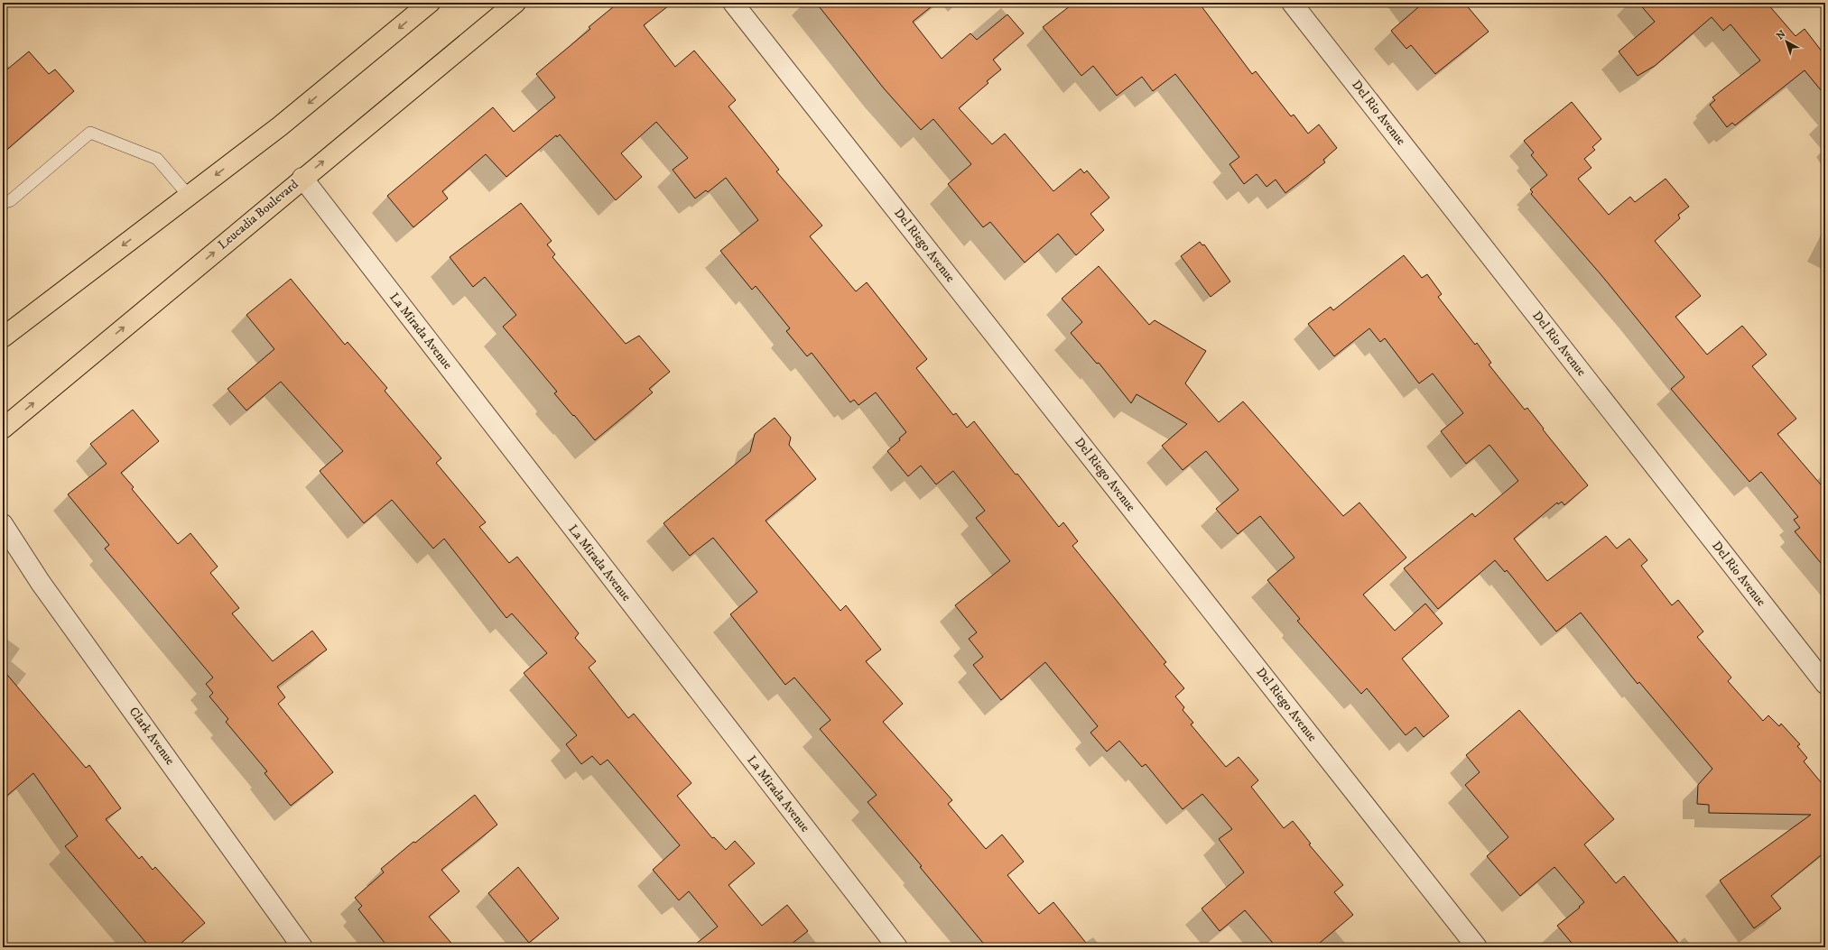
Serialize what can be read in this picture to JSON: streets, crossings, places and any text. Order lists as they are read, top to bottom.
{
  "streets": {
    "main road": ["Leucadia Boulevard"],
    "street": [
      "Del Rio Avenue",
      "Del Riego Avenue",
      "La Mirada Avenue",
      "Clark Avenue"
    ]
  },
  "crossings": [
    ["Leucadia Boulevard", "La Mirada Avenue"]
  ],
  "north": "top left"
}
